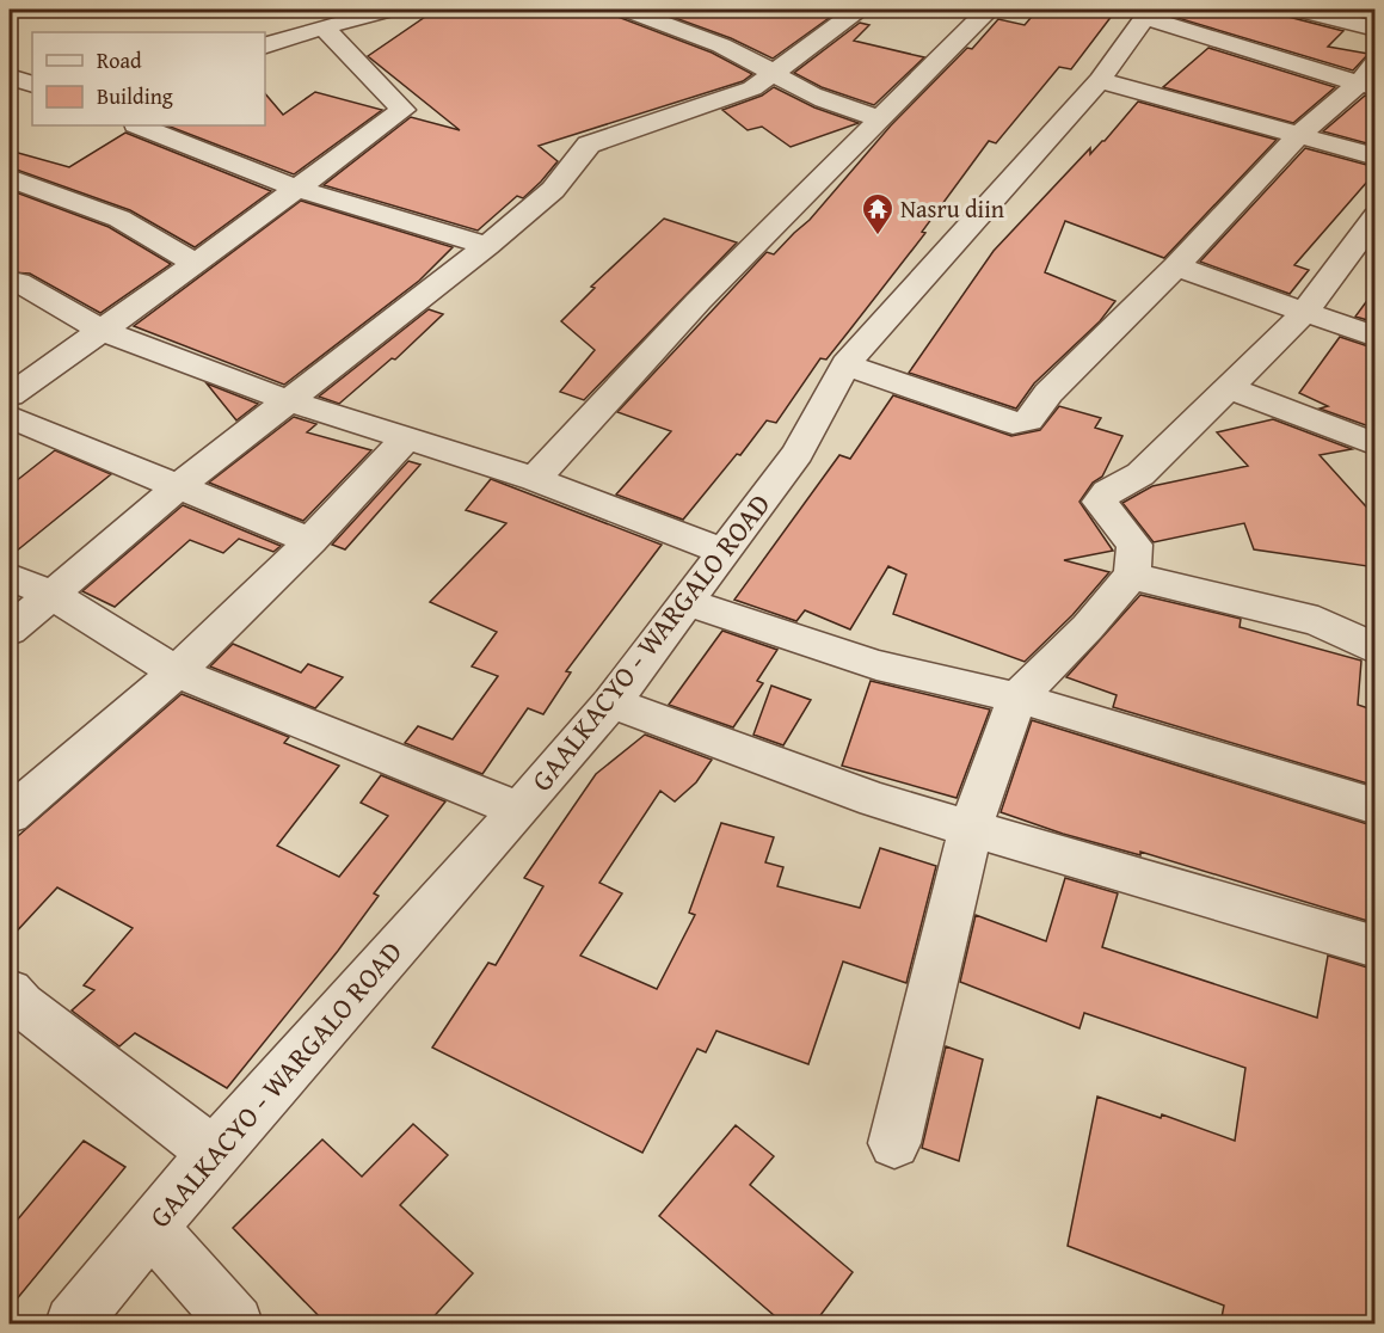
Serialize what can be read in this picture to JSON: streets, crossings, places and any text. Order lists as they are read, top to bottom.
{
  "streets": {
    "street": ["GAALKACYO - WARGALO ROAD"]
  },
  "places": {
    "temple": ["Nasru diin"]
  },
  "legend": ["Road", "Building"]
}
